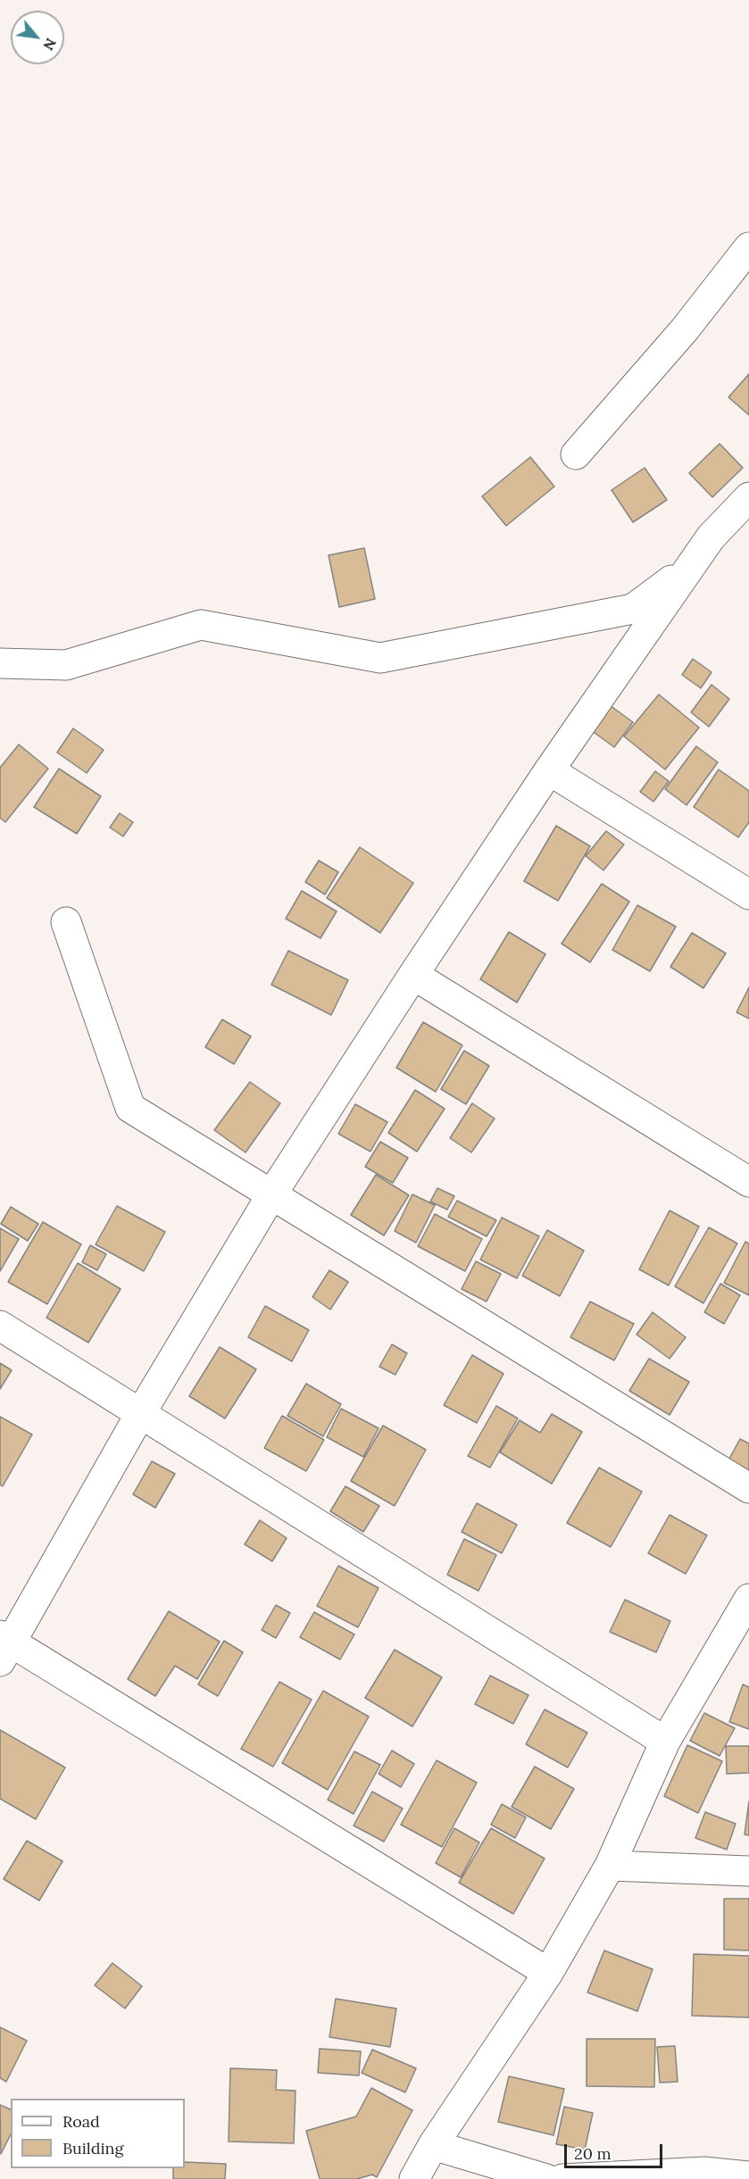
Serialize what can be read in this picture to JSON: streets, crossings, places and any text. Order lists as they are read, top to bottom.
{
  "legend": ["Road", "Building"],
  "scale_bar": "20 m",
  "north": "bottom right"
}
